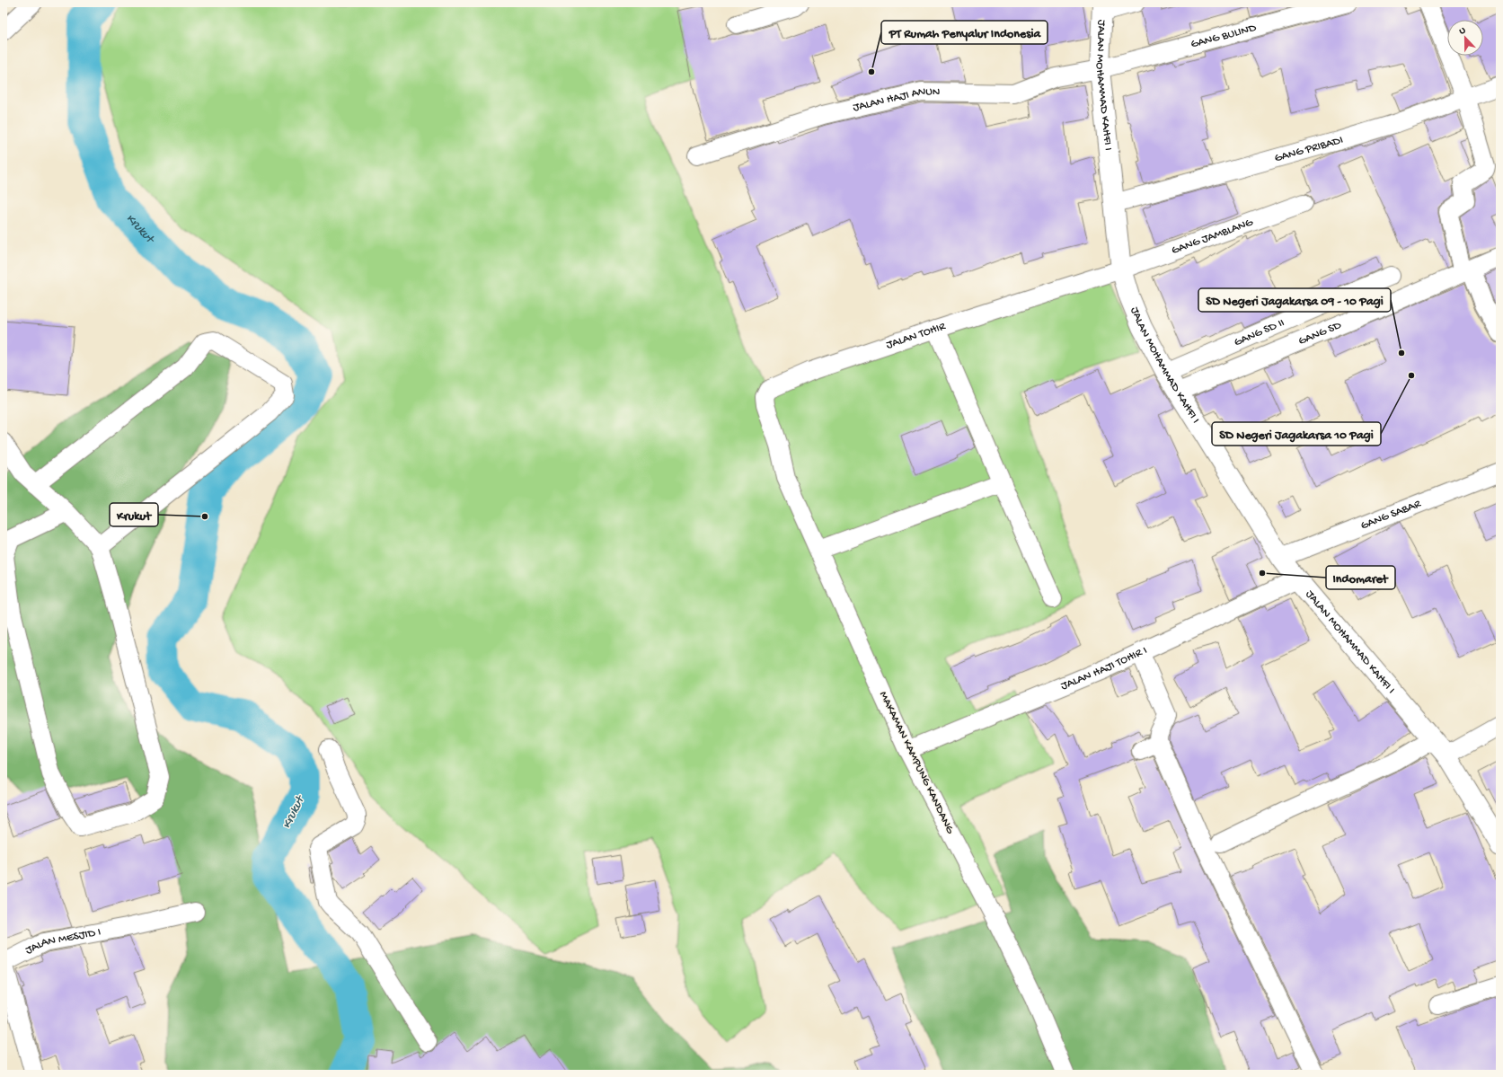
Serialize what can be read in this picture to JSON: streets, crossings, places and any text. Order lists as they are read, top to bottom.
{
  "streets": {
    "main road": ["JALAN MOHAMMAD KAHFI I"],
    "street": [
      "GANG BULIND",
      "JALAN HAJI ANUN",
      "GANG PRIBADI",
      "GANG JAMBLANG",
      "GANG SD II",
      "GANG SD",
      "JALAN TOHIR",
      "GANG SABAR",
      "JALAN HAJI TOHIR I",
      "MAKAMAN KAMPUNG KANDANG",
      "JALAN MESJID I"
    ]
  },
  "crossings": [
    ["GANG BULIND", "JALAN MOHAMMAD KAHFI I"],
    ["GANG BULIND", "JALAN HAJI ANUN"],
    ["JALAN MOHAMMAD KAHFI I", "JALAN HAJI ANUN"],
    ["JALAN MOHAMMAD KAHFI I", "GANG PRIBADI"],
    ["JALAN MOHAMMAD KAHFI I", "GANG JAMBLANG"],
    ["JALAN MOHAMMAD KAHFI I", "GANG SD II"],
    ["JALAN MOHAMMAD KAHFI I", "GANG SD"],
    ["JALAN MOHAMMAD KAHFI I", "JALAN TOHIR"],
    ["JALAN MOHAMMAD KAHFI I", "GANG SABAR"],
    ["JALAN MOHAMMAD KAHFI I", "JALAN HAJI TOHIR I"],
    ["GANG JAMBLANG", "JALAN TOHIR"],
    ["JALAN TOHIR", "MAKAMAN KAMPUNG KANDANG"],
    ["JALAN HAJI TOHIR I", "MAKAMAN KAMPUNG KANDANG"]
  ],
  "water": ["Krukut"],
  "places": [
    "PT Rumah Penyalur Indonesia",
    "SD Negeri Jagakarsa 09 - 10 Pagi",
    "SD Negeri Jagakarsa 10 Pagi",
    "Krukut",
    "Indomaret"
  ],
  "north": "top"
}
